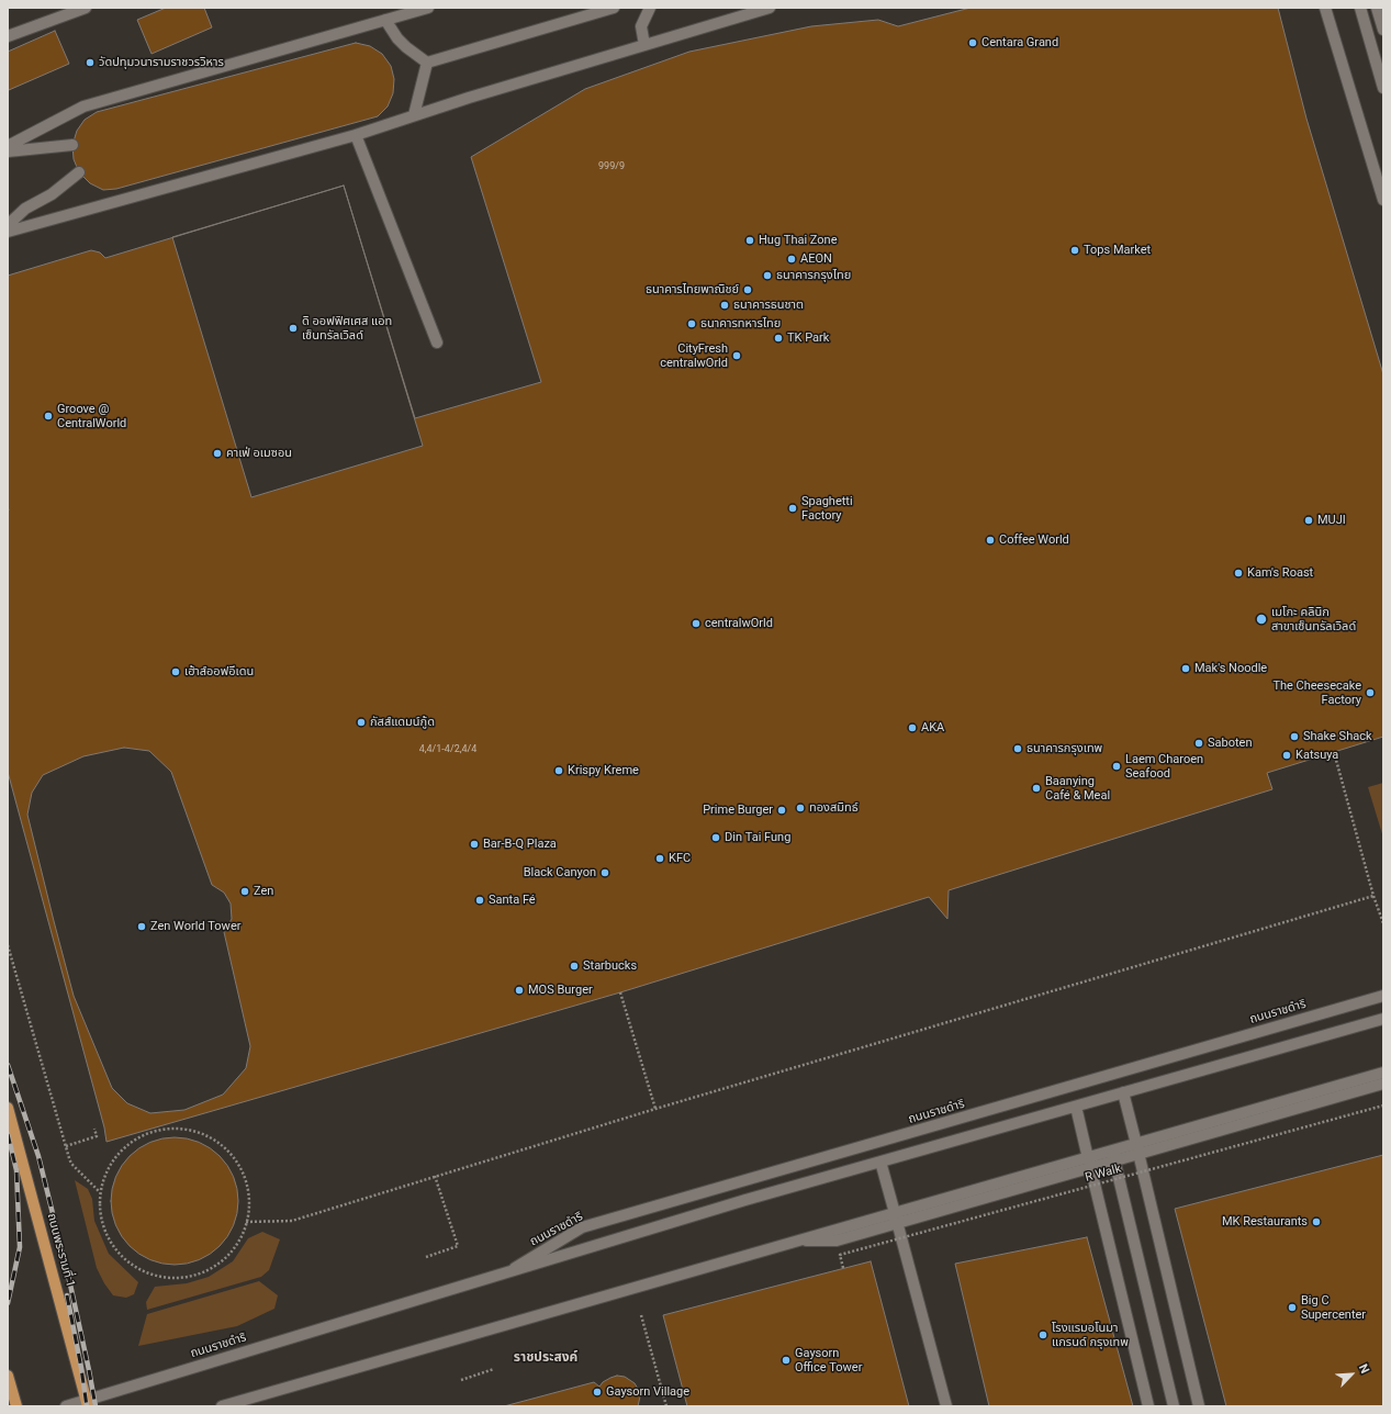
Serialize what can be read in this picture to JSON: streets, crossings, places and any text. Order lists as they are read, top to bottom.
{
  "streets": {
    "main road": ["ถนนราชดำริ", "ถนนพระรามที่ 1"],
    "path": ["R Walk"]
  },
  "crossings": [
    ["ถนนราชดำริ", "ถนนพระรามที่ 1"]
  ],
  "districts": ["ราชประสงค์"],
  "places": [
    "Centara Grand",
    "วัดปทุมวนารามราชวรวิหาร",
    "Hug Thai Zone",
    "Tops Market",
    "AEON",
    "ธนาคารกรุงไทย",
    "ธนาคารไทยพาณิชย์",
    "ธนาคารธนชาต",
    "ธนาคารทหารไทย",
    "ดิ ออฟฟิศเศส แอท เซ็นทรัลเวิลด์",
    "TK Park",
    "CityFresh centralwOrld",
    "Groove @ CentralWorld",
    "คาเฟ่ อเมซอน",
    "Spaghetti Factory",
    "MUJI",
    "Coffee World",
    "Kam's Roast",
    "เมโกะ คลินิก สาขาเซ็นทรัลเวิลด์",
    "centralwOrld",
    "Mak's Noodle",
    "เฮ้าส์ออฟอีเดน",
    "The Cheesecake Factory",
    "กัสส์แดมน์กู้ด",
    "AKA",
    "Shake Shack",
    "Saboten",
    "ธนาคารกรุงเทพ",
    "Katsuya",
    "Laem Charoen Seafood",
    "Krispy Kreme",
    "Baanying Café & Meal",
    "ทองสมิทธ์",
    "Prime Burger",
    "Din Tai Fung",
    "Bar-B-Q Plaza",
    "KFC",
    "Black Canyon",
    "Zen",
    "Santa Fé",
    "Zen World Tower",
    "Starbucks",
    "MOS Burger",
    "MK Restaurants",
    "Big C Supercenter",
    "โรงแรมอโนมา แกรนด์ กรุงเทพ",
    "Gaysorn Office Tower",
    "Gaysorn Village"
  ],
  "house_numbers": ["999/9", "4,4/1-4/2,4/4"],
  "north": "top right"
}
